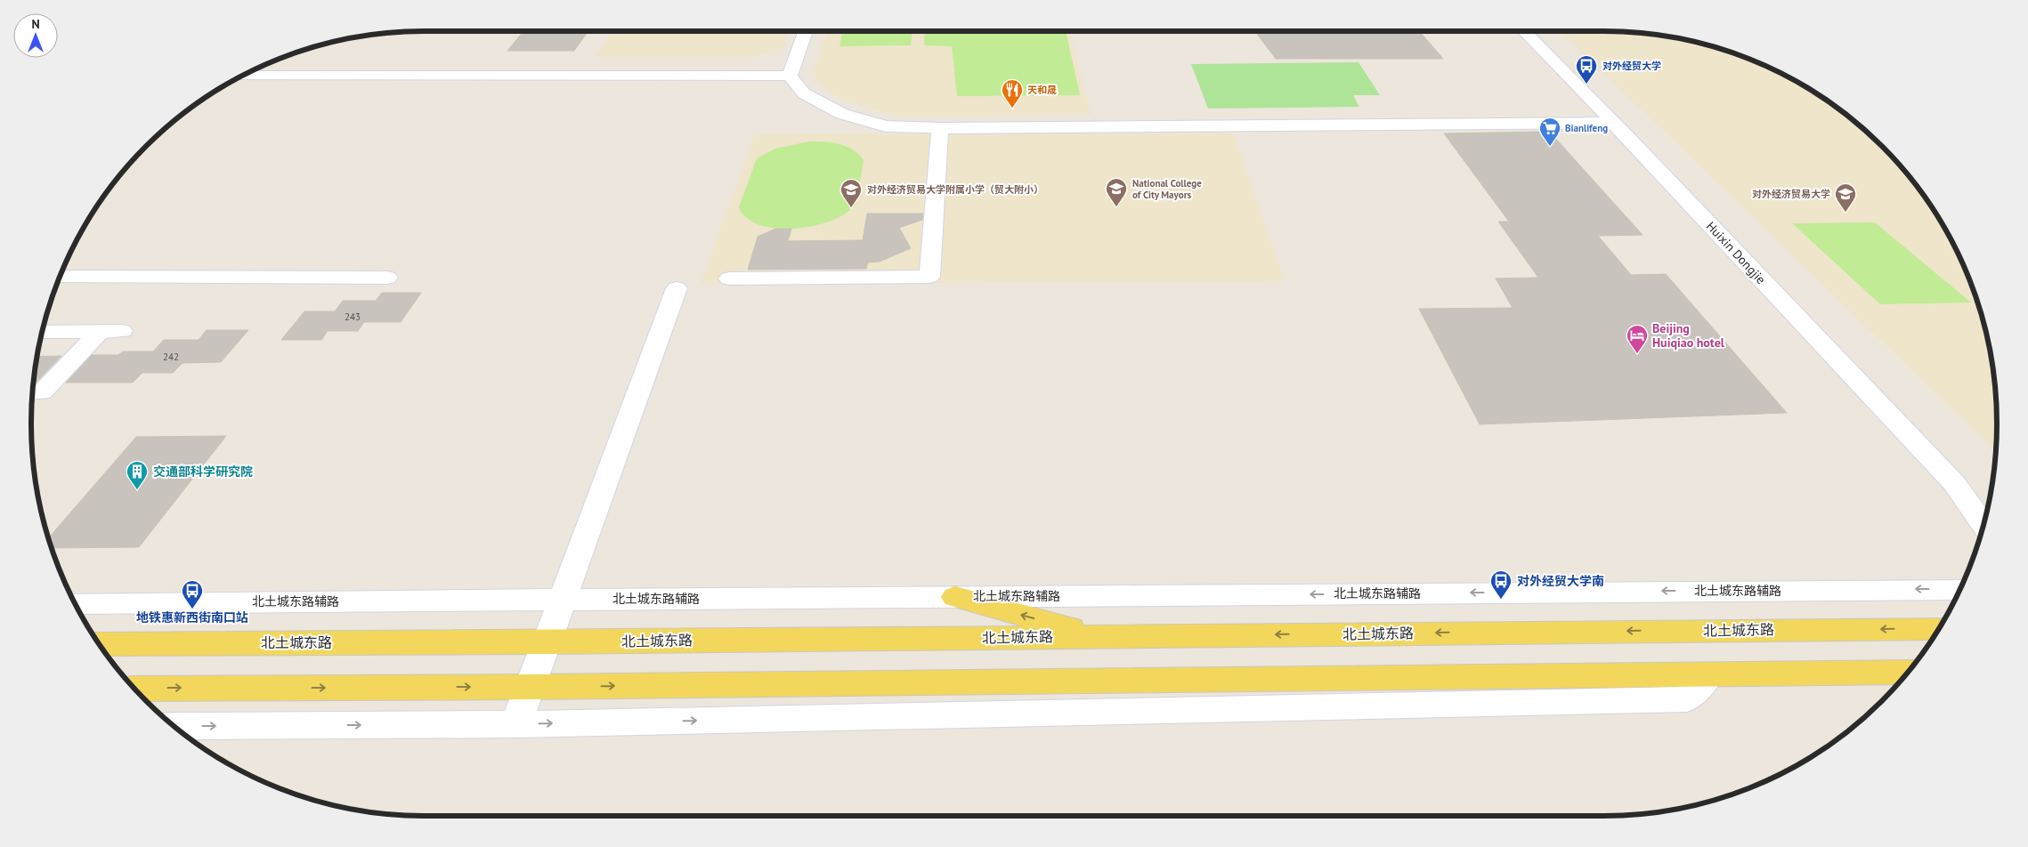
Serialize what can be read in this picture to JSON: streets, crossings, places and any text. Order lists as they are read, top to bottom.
{
  "streets": {
    "main road": ["北土城东路"],
    "street": ["Huixin Dongjie", "北土城东路辅路"]
  },
  "places": {
    "bus stop": ["对外经贸大学", "对外经贸大学南", "地铁惠新西街南口站"],
    "restaurant": ["天和晟"],
    "supermarket": ["Bianlifeng"],
    "school or university": ["National College of City Mayors", "对外经济贸易大学附属小学（贸大附小）", "对外经济贸易大学"],
    "hotel": ["Beijing Huiqiao hotel"],
    "building": ["交通部科学研究院"]
  },
  "house_numbers": ["243", "242"],
  "north": "top"
}
